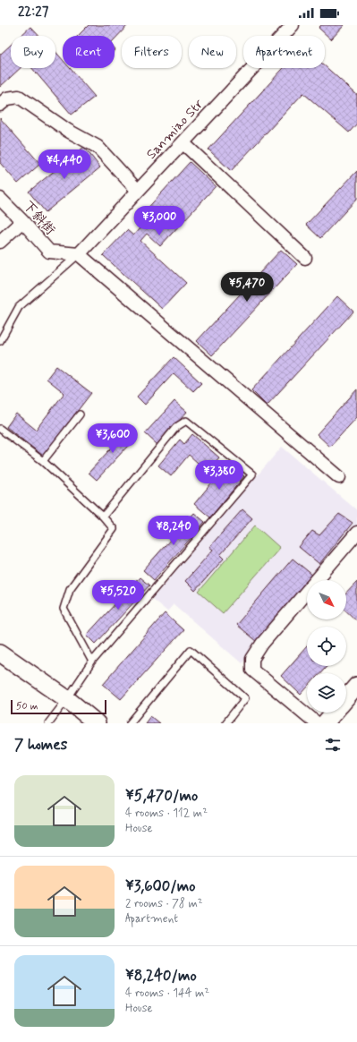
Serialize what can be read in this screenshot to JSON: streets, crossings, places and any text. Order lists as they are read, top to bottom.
{
  "streets": {
    "street": ["Sanmiao Str", "下斜街"]
  },
  "crossings": [
    ["Sanmiao Str", "下斜街"]
  ],
  "scale_bar": "50 m",
  "north": "bottom right",
  "page": {
    "status": "22:27",
    "chip": [
      "Buy",
      "Rent",
      "Filters",
      "New",
      "Apartment"
    ],
    "price": [
      "¥4,440",
      "¥3,000",
      "¥5,470",
      "¥3,600",
      "¥3,380",
      "¥8,240",
      "¥5,520"
    ],
    "scale": "50 m",
    "heading": "7 homes",
    "list": [
      {
        "name": "¥5,470/mo",
        "note": "4 rooms · 112 m² · House"
      },
      {
        "name": "¥3,600/mo",
        "note": "2 rooms · 78 m² · Apartment"
      },
      {
        "name": "¥8,240/mo",
        "note": "4 rooms · 144 m² · House"
      }
    ]
  }
}
